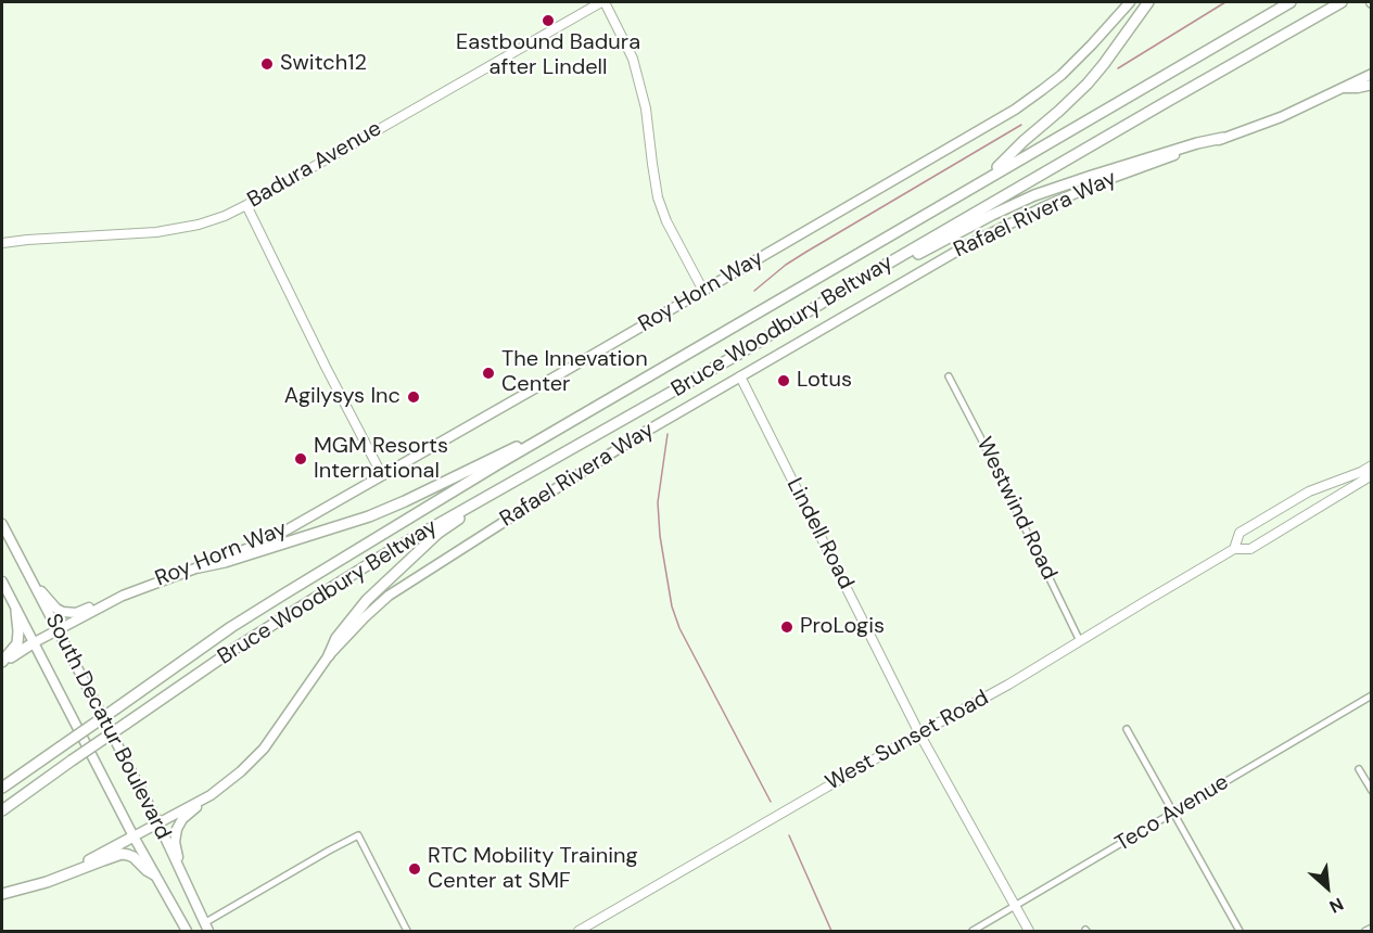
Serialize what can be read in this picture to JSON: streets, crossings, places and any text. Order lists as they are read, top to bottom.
{
  "streets": {
    "highway": ["Bruce Woodbury Beltway"],
    "main road": [
      "Badura Avenue",
      "Rafael Rivera Way",
      "Roy Horn Way",
      "Lindell Road",
      "South Decatur Boulevard",
      "West Sunset Road"
    ],
    "street": ["Westwind Road", "Teco Avenue"]
  },
  "crossings": [
    ["Rafael Rivera Way", "Lindell Road"],
    ["Rafael Rivera Way", "South Decatur Boulevard"],
    ["Roy Horn Way", "South Decatur Boulevard"],
    ["Westwind Road", "West Sunset Road"],
    ["Lindell Road", "West Sunset Road"],
    ["Lindell Road", "Teco Avenue"]
  ],
  "places": [
    "Eastbound Badura after Lindell",
    "Switch12",
    "The Innevation Center",
    "Lotus",
    "Agilysys Inc",
    "MGM Resorts International",
    "ProLogis",
    "RTC Mobility Training Center at SMF"
  ],
  "north": "bottom right"
}
